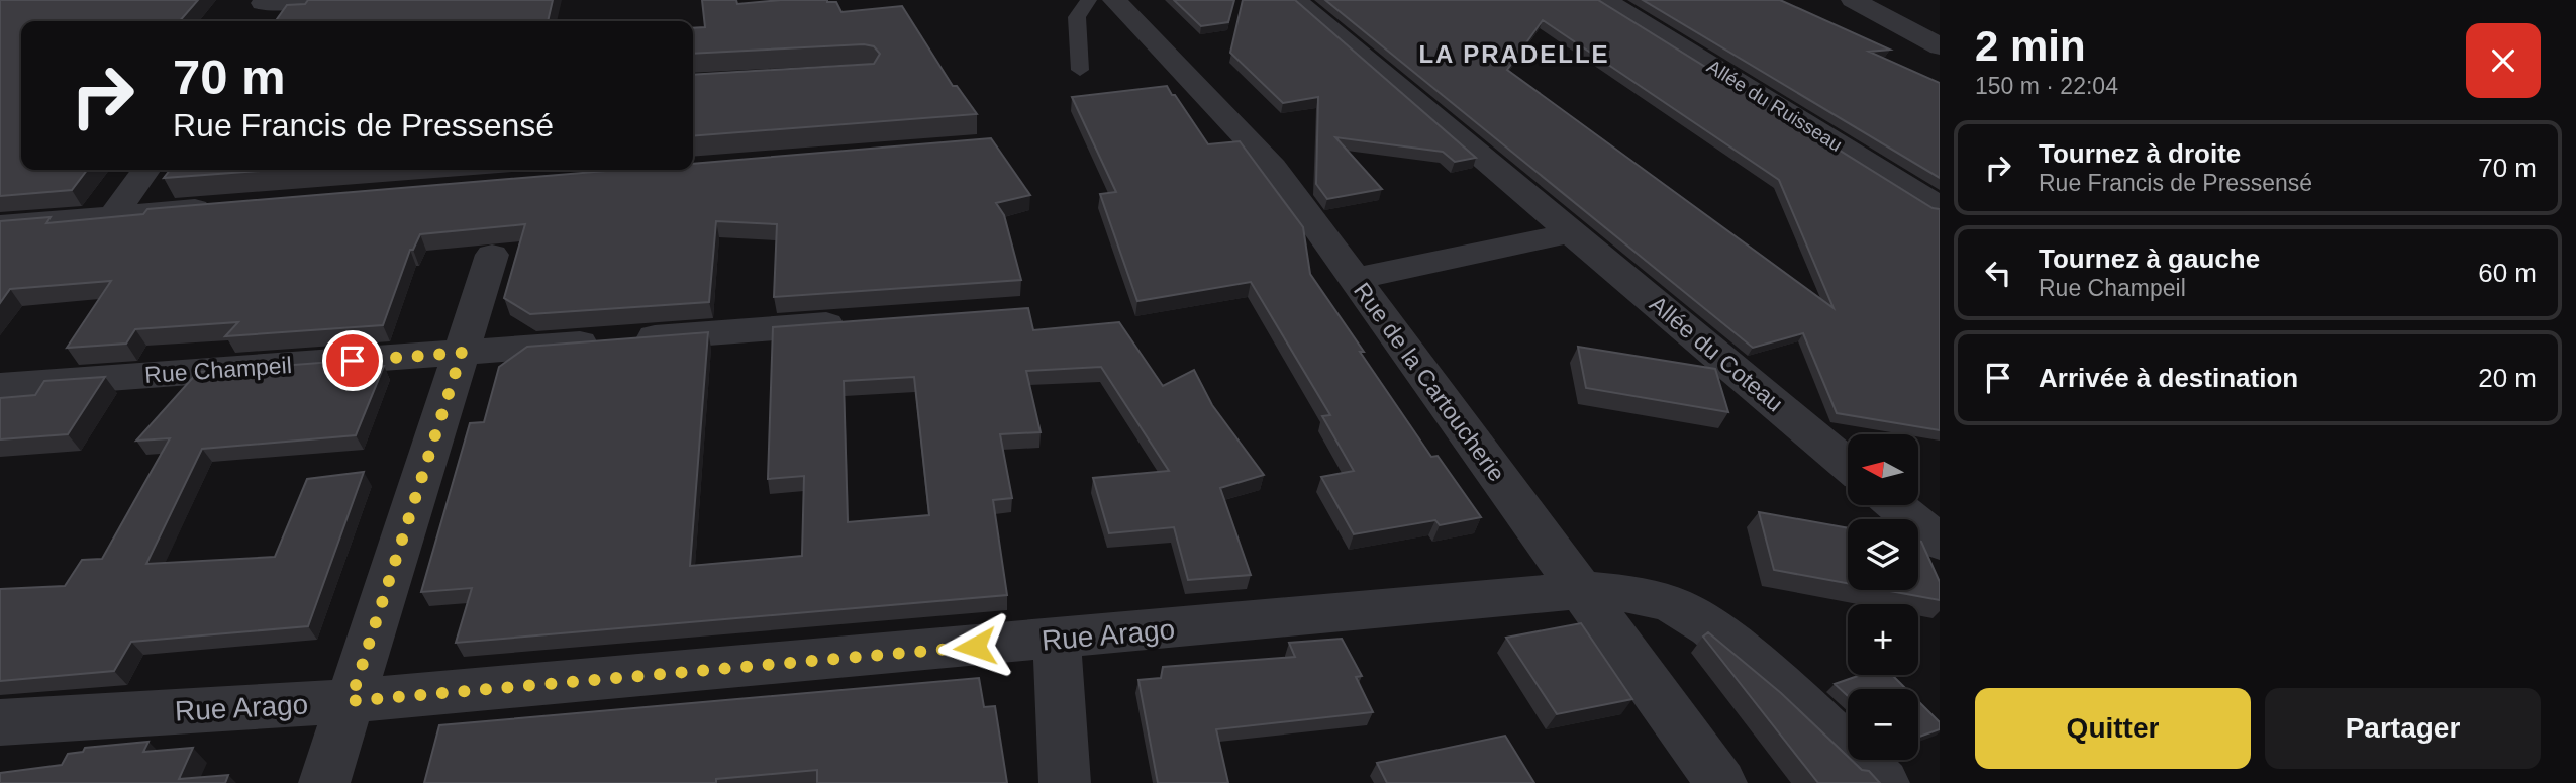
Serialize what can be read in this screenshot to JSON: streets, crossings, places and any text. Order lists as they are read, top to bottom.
{
  "streets": {
    "street": [
      "Allée du Ruisseau",
      "Allée du Coteau",
      "Rue Champeil",
      "Rue de la Cartoucherie",
      "Rue Arago"
    ]
  },
  "crossings": [
    ["Rue de la Cartoucherie", "Rue Arago"]
  ],
  "districts": ["LA PRADELLE"],
  "north": "left",
  "page": {
    "heading": ["2 min", "150 m · 22:04"],
    "turn": ["70 m", "Rue Francis de Pressensé"],
    "list": [
      {
        "name": "Tournez à droite",
        "note": "Rue Francis de Pressensé",
        "value": "70 m"
      },
      {
        "name": "Tournez à gauche",
        "note": "Rue Champeil",
        "value": "60 m"
      },
      {
        "name": "Arrivée à destination",
        "value": "20 m"
      }
    ],
    "map_buttons": ["+", "−"],
    "buttons": ["Quitter", "Partager"]
  }
}
